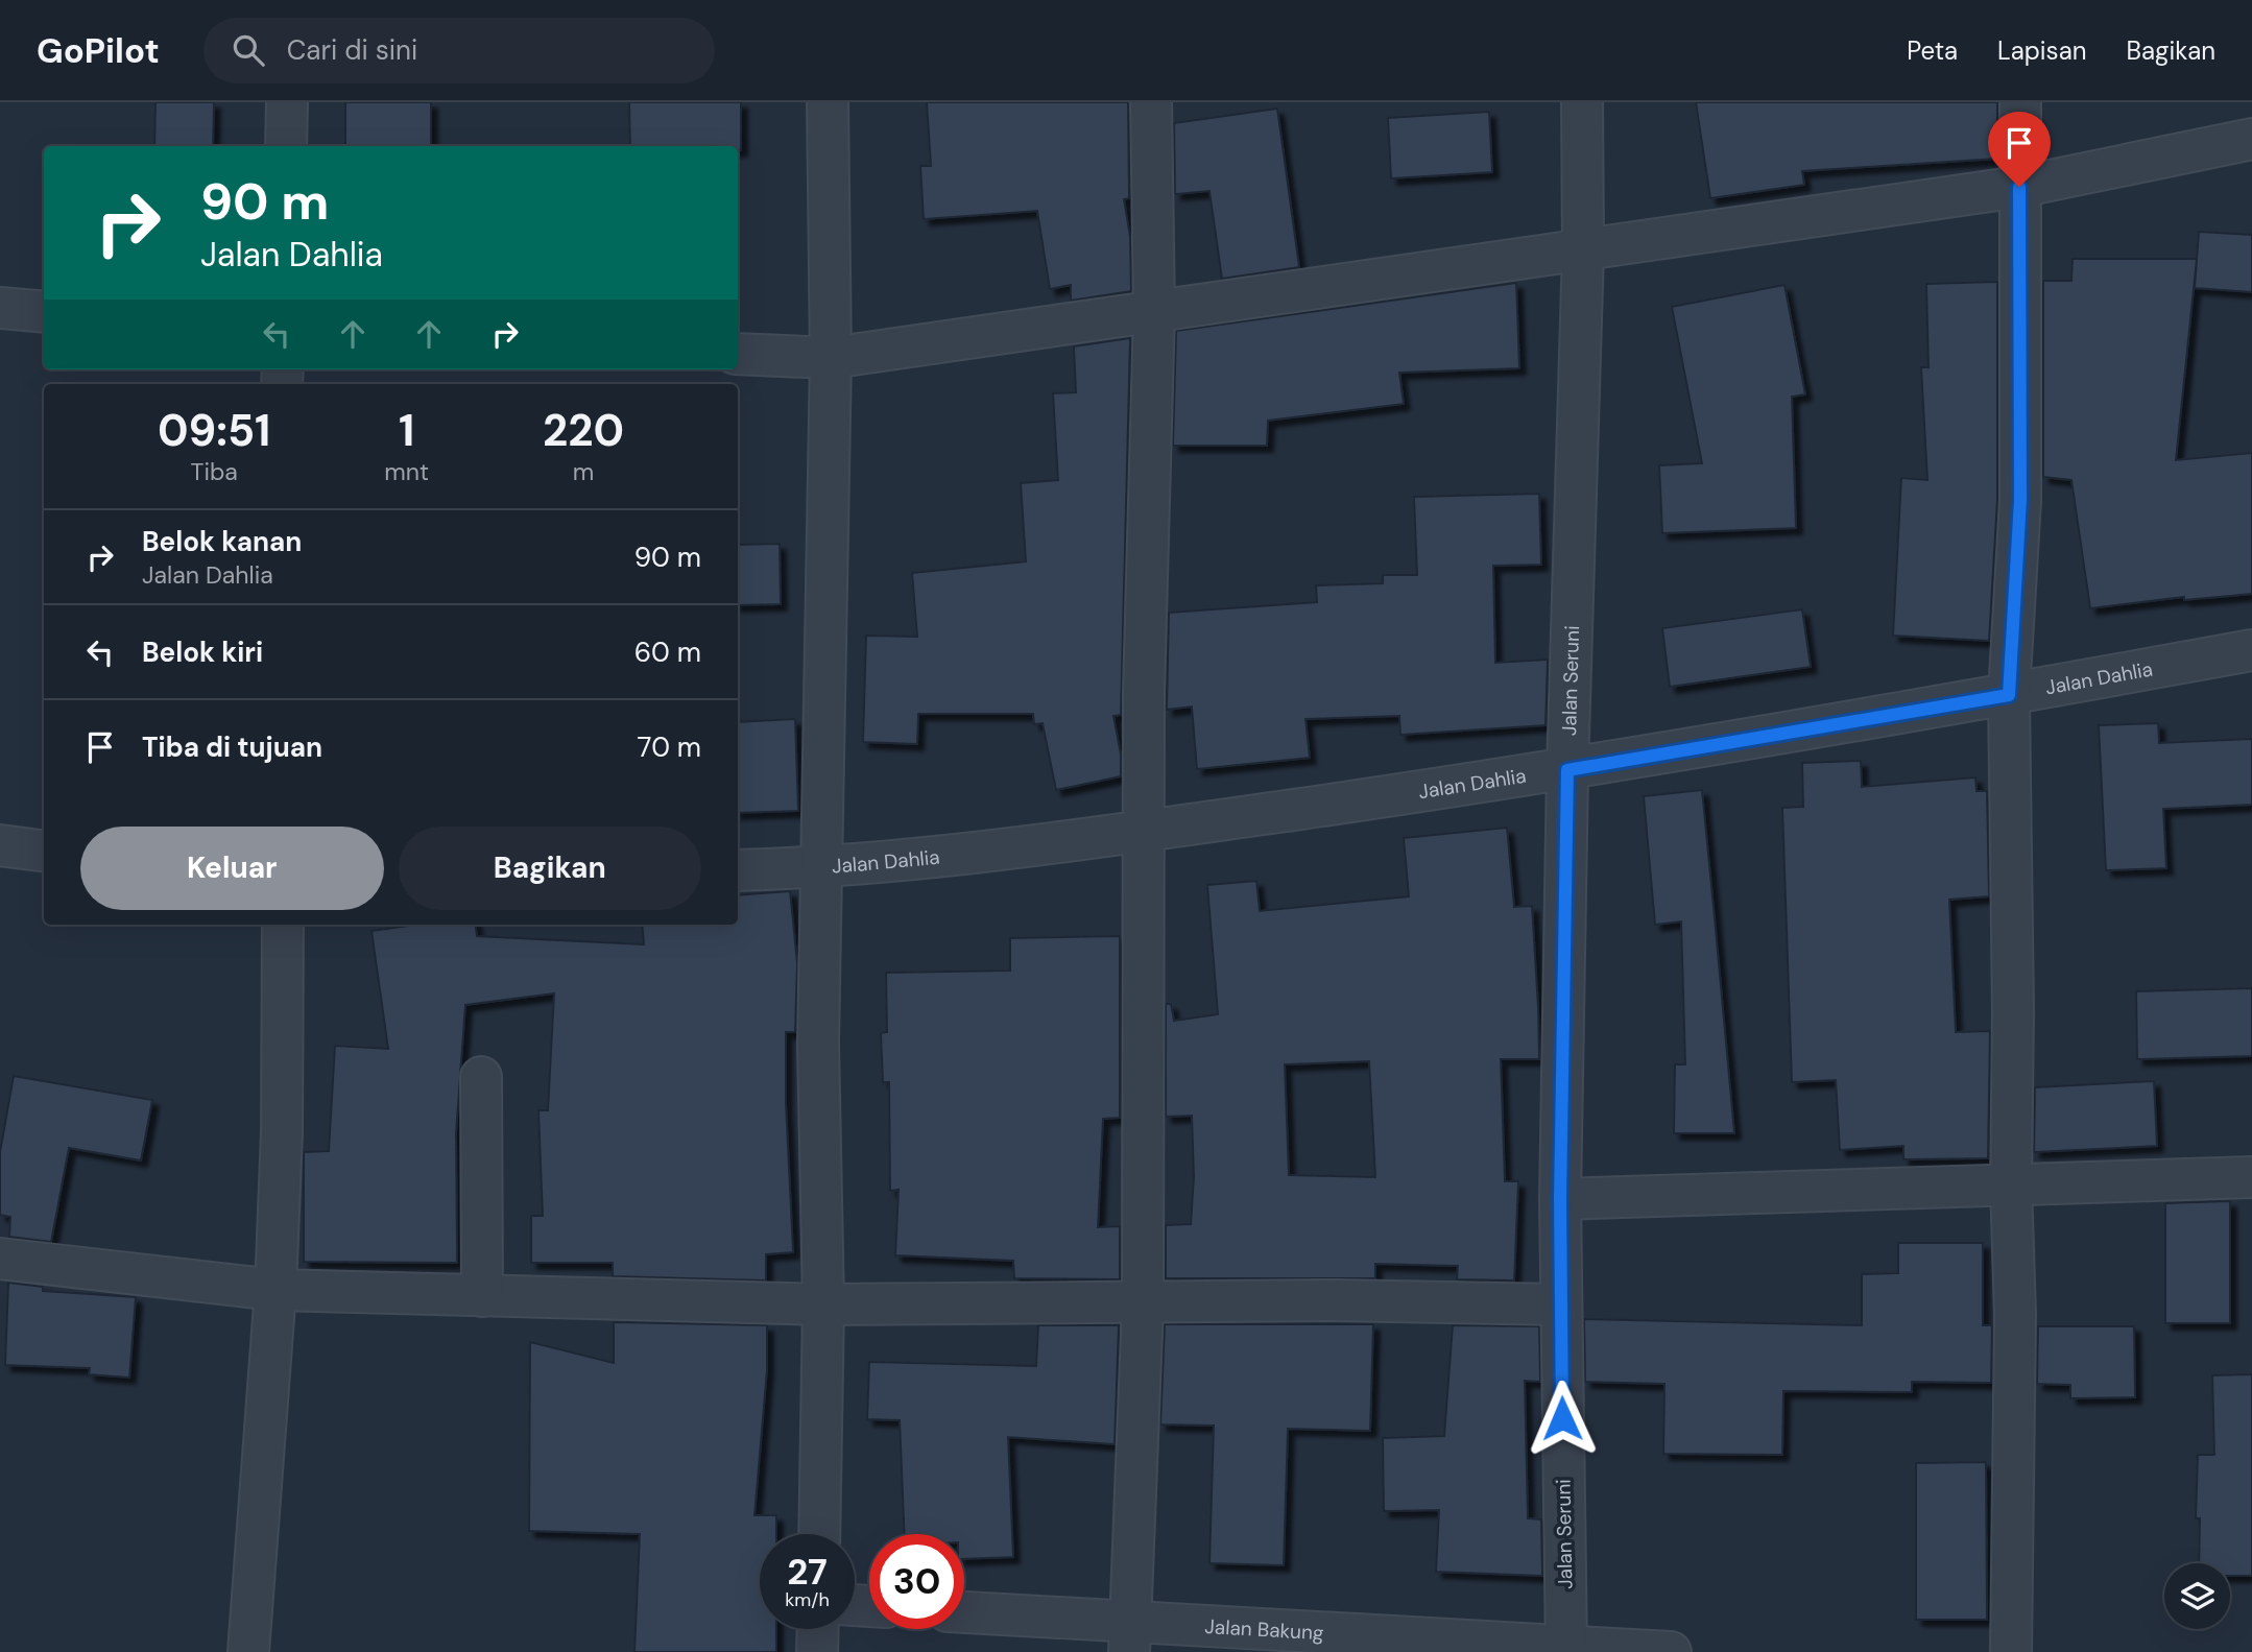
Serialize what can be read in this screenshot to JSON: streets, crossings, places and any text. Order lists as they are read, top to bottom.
{
  "streets": {
    "street": ["Jalan Dahlia", "Jalan Seruni", "Jalan Bakung"]
  },
  "crossings": [
    ["Jalan Dahlia", "Jalan Seruni"],
    ["Jalan Seruni", "Jalan Bakung"]
  ],
  "page": {
    "header": "GoPilot",
    "search": "Cari di sini",
    "nav": ["Peta", "Lapisan", "Bagikan"],
    "turn": ["90 m", "Jalan Dahlia"],
    "eta": [
      "09:51",
      "Tiba",
      "1",
      "mnt",
      "220",
      "m"
    ],
    "list": [
      {
        "name": "Belok kanan",
        "note": "Jalan Dahlia",
        "value": "90 m"
      },
      {
        "name": "Belok kiri",
        "value": "60 m"
      },
      {
        "name": "Tiba di tujuan",
        "value": "70 m"
      }
    ],
    "buttons": ["Keluar", "Bagikan"],
    "speed": "27 km/h",
    "limit": "30"
  }
}
